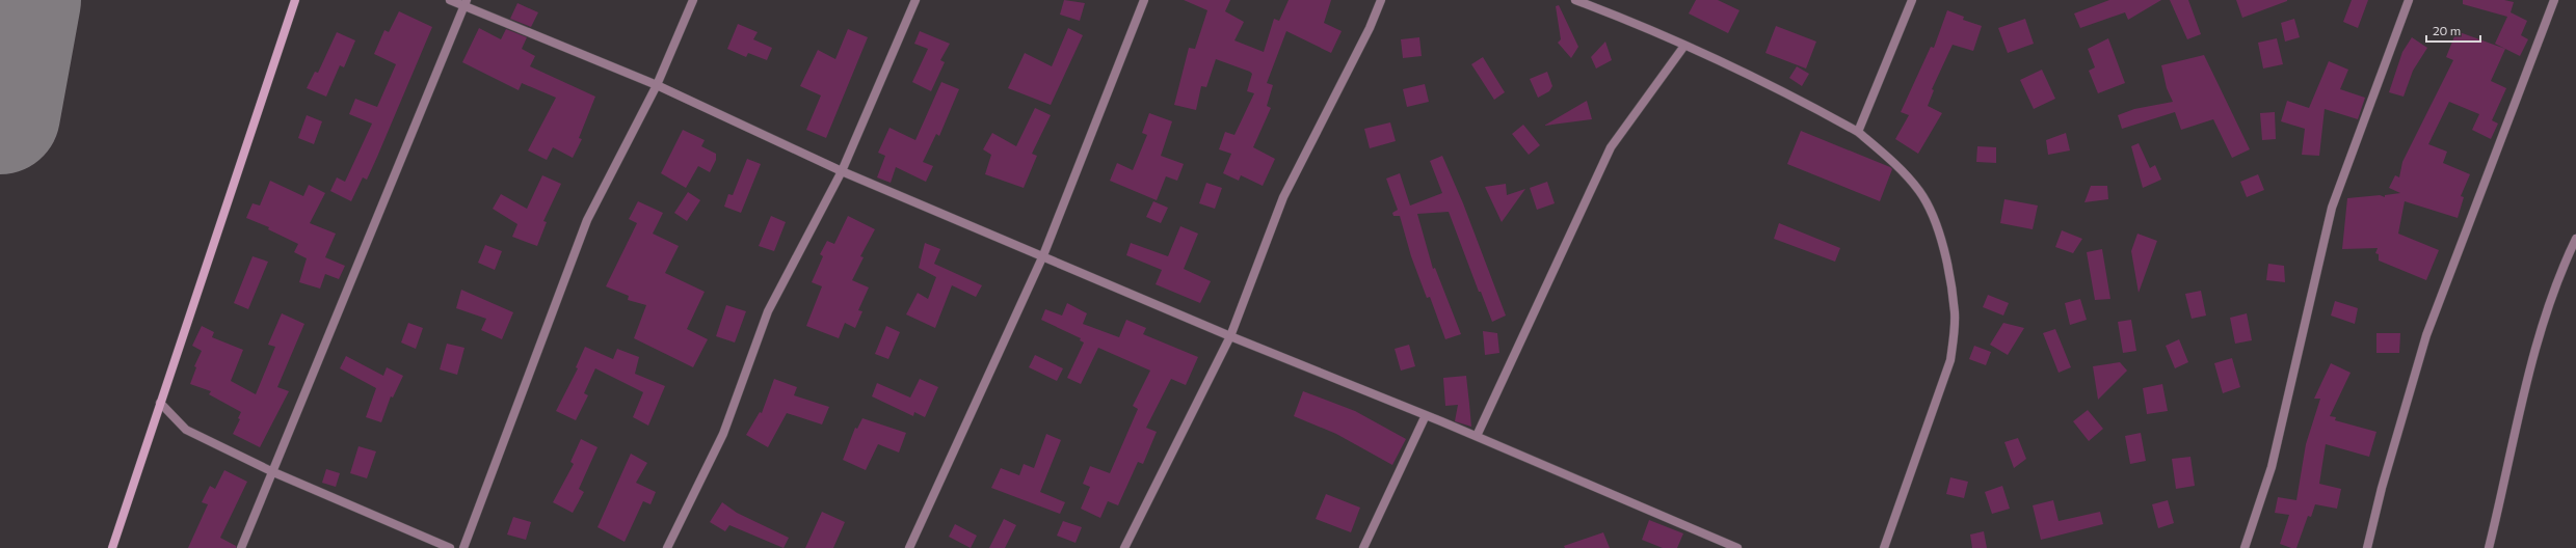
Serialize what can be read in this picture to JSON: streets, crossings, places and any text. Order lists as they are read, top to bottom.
{
  "scale_bar": "20 m"
}
